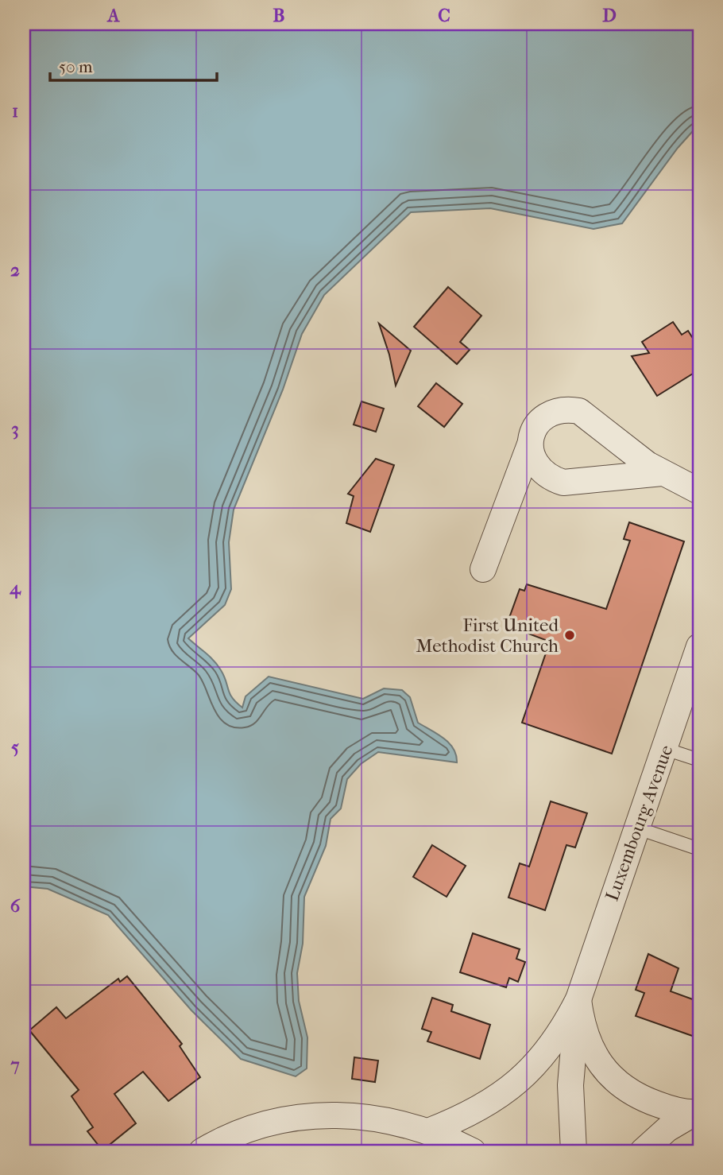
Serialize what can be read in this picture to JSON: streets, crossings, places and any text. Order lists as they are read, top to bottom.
{
  "streets": {
    "street": ["Luxembourg Avenue"]
  },
  "places": ["First United Methodist Church"],
  "scale_bar": "50 m",
  "grid": {
    "columns": [
      "A",
      "B",
      "C",
      "D"
    ],
    "rows": [
      "1",
      "2",
      "3",
      "4",
      "5",
      "6",
      "7"
    ]
  }
}
